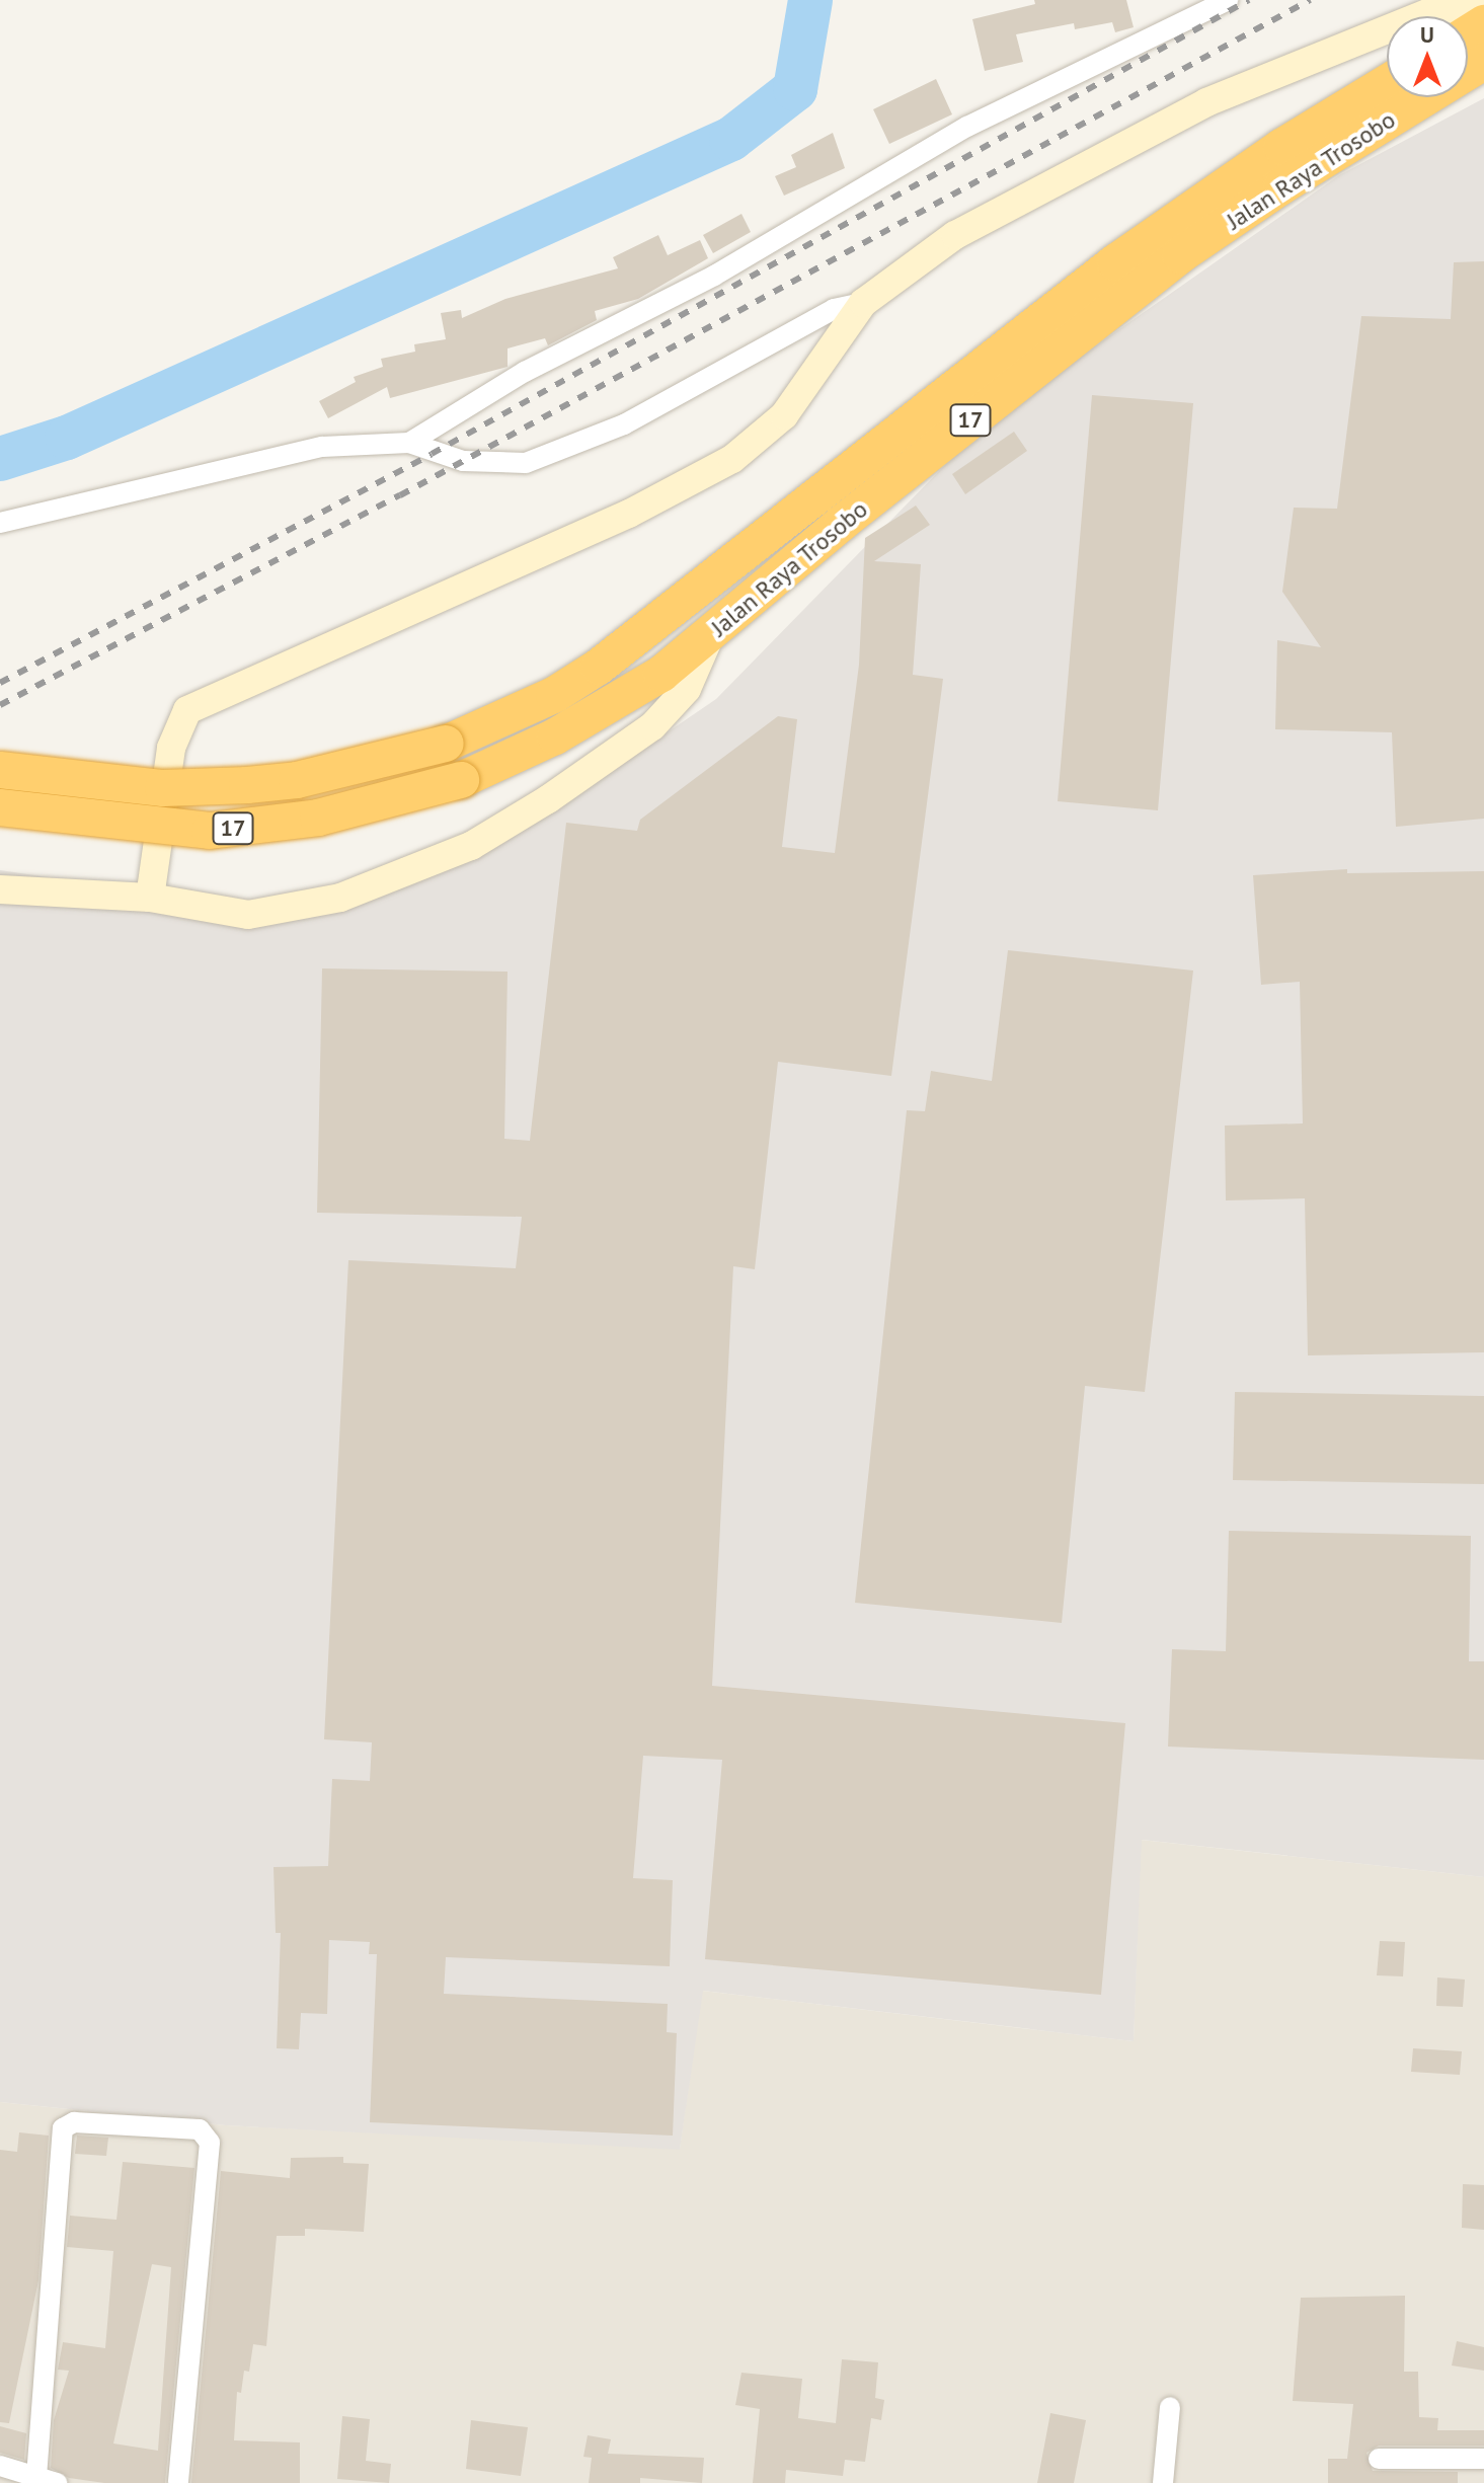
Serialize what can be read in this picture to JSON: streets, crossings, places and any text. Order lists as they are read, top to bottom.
{
  "streets": {
    "highway": ["Jalan Raya Trosobo", "17"]
  },
  "north": "top"
}
